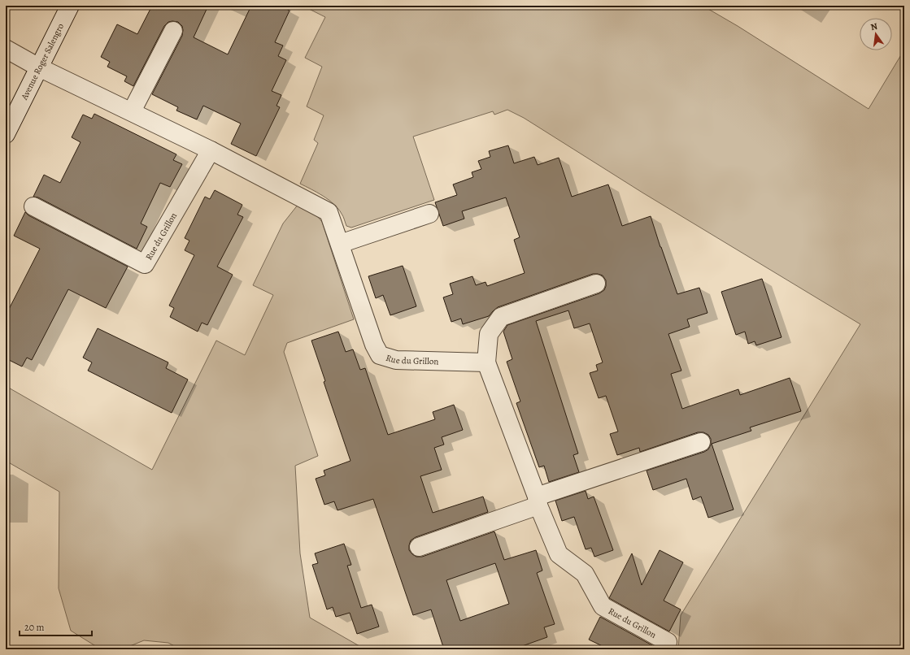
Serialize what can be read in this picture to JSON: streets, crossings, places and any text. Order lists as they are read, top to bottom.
{
  "streets": {
    "street": ["Avenue Roger Salengro", "Rue du Grillon"]
  },
  "crossings": [
    ["Avenue Roger Salengro", "Rue du Grillon"]
  ],
  "scale_bar": "20 m",
  "north": "top"
}
